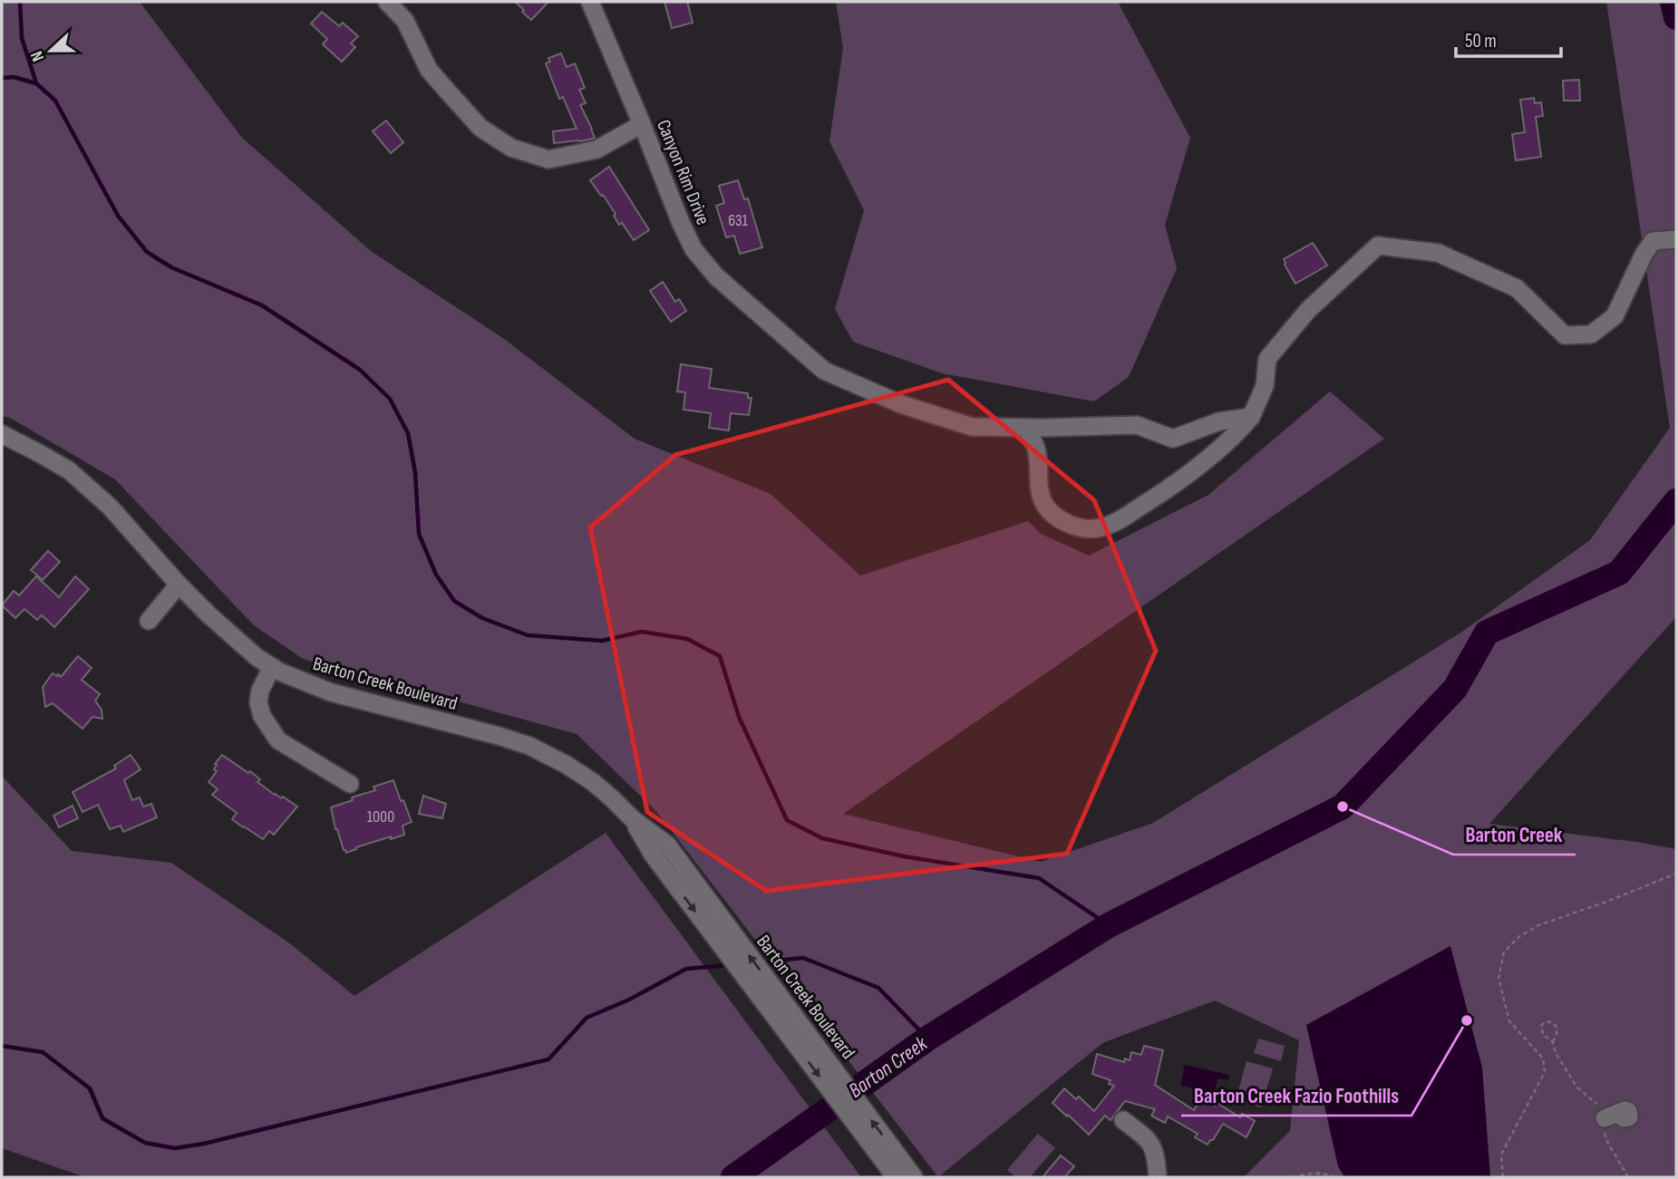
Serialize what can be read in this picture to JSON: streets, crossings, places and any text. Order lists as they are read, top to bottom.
{
  "streets": {
    "street": ["Canyon Rim Drive", "Barton Creek Boulevard"]
  },
  "water": ["Barton Creek"],
  "places": ["Barton Creek", "Barton Creek Fazio Foothills"],
  "house_numbers": ["631", "1000"],
  "scale_bar": "50 m",
  "north": "left"
}
